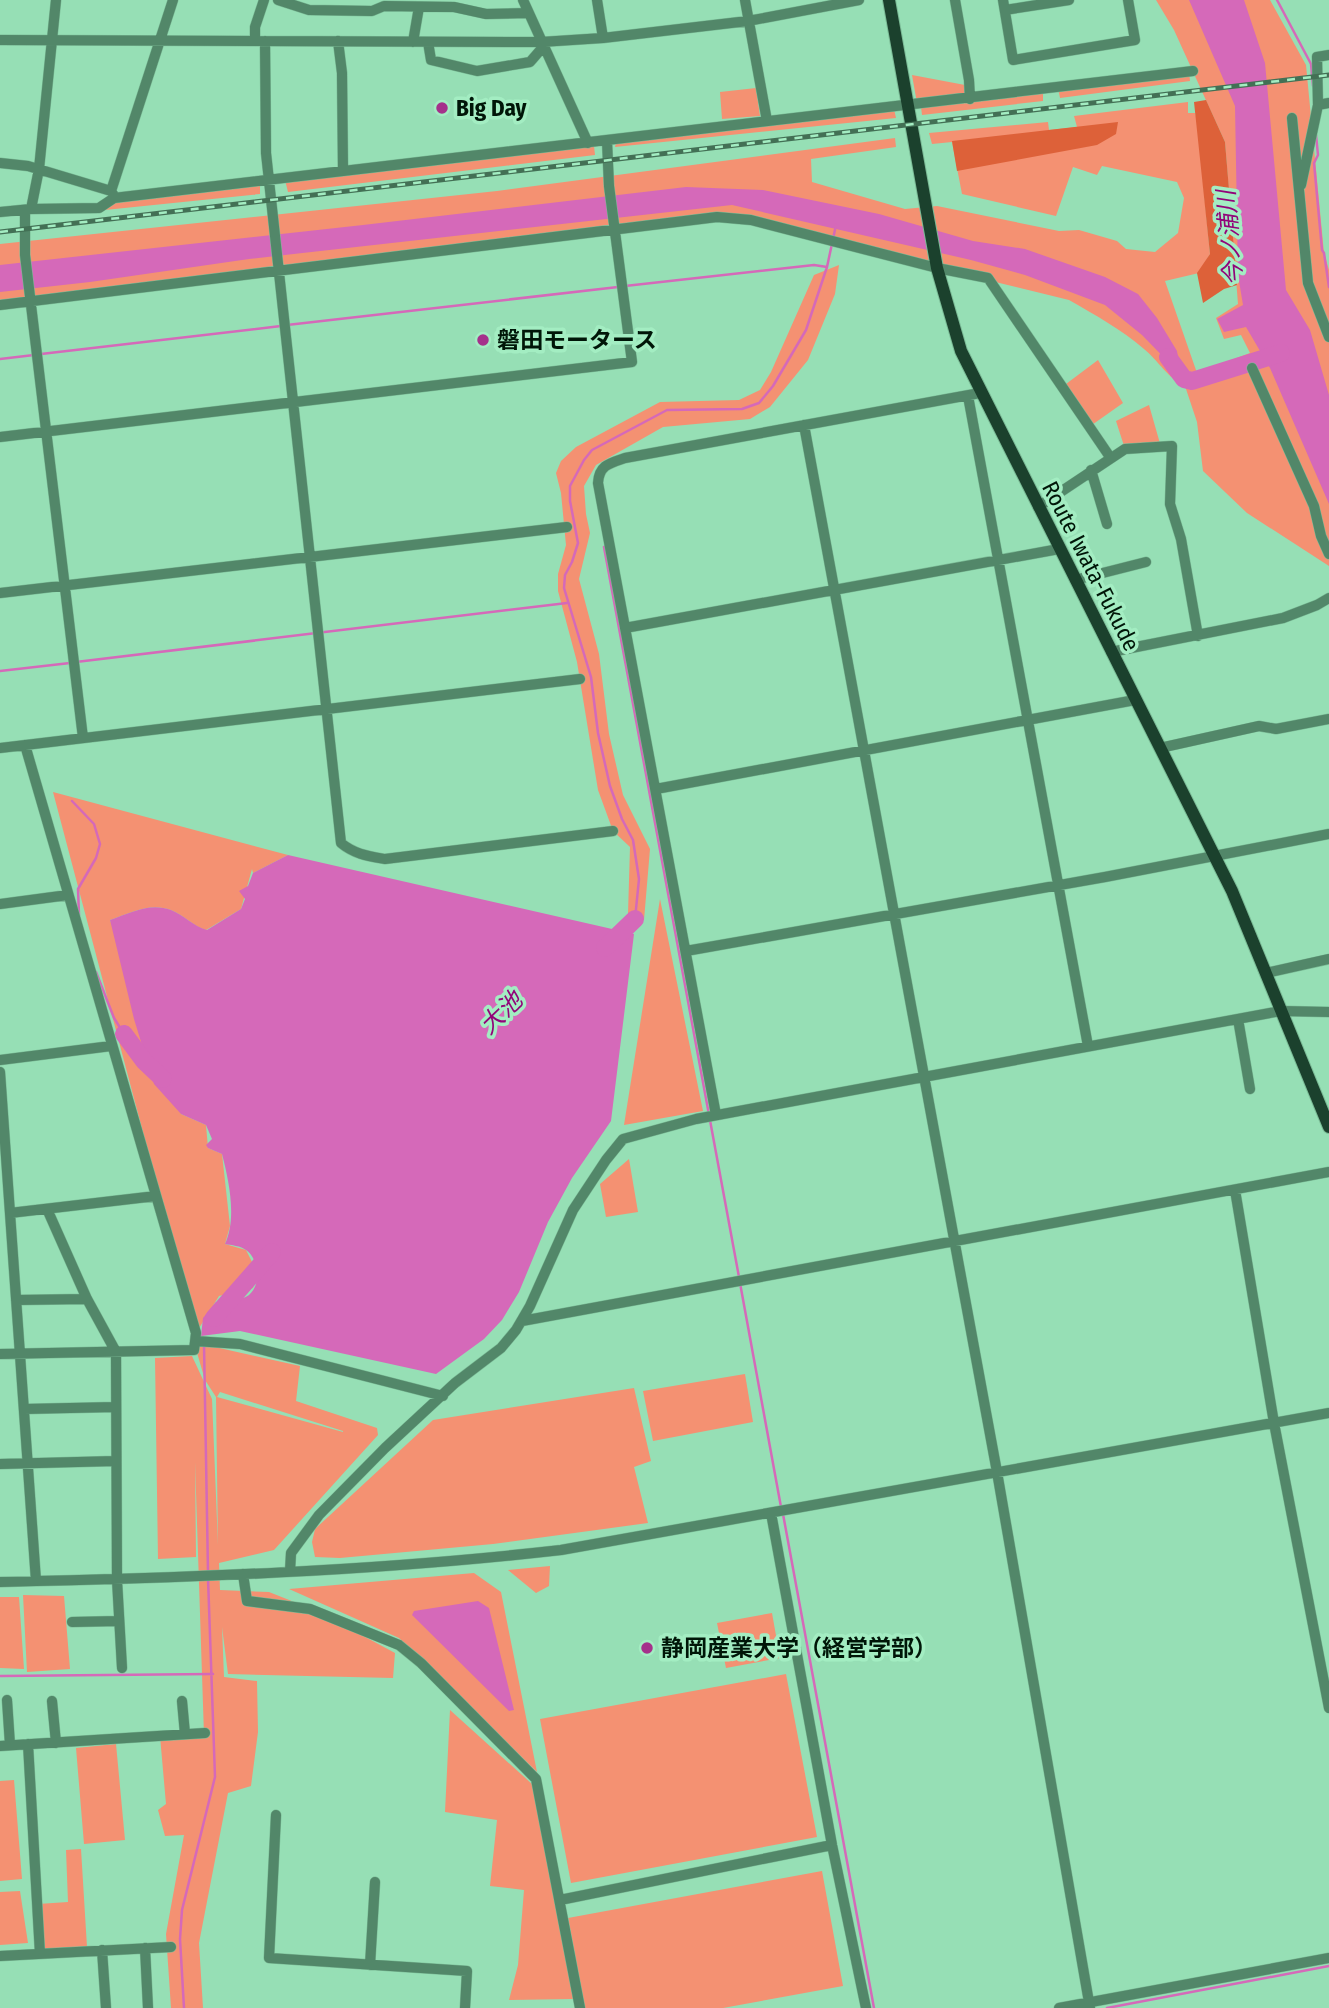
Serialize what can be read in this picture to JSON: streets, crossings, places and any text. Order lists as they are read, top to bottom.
{
  "streets": {
    "main road": ["Route Iwata-Fukude"]
  },
  "water": ["今ノ浦川", "大池"],
  "places": ["Big Day", "磐田モータース", "静岡産業大学（経営学部）"]
}
